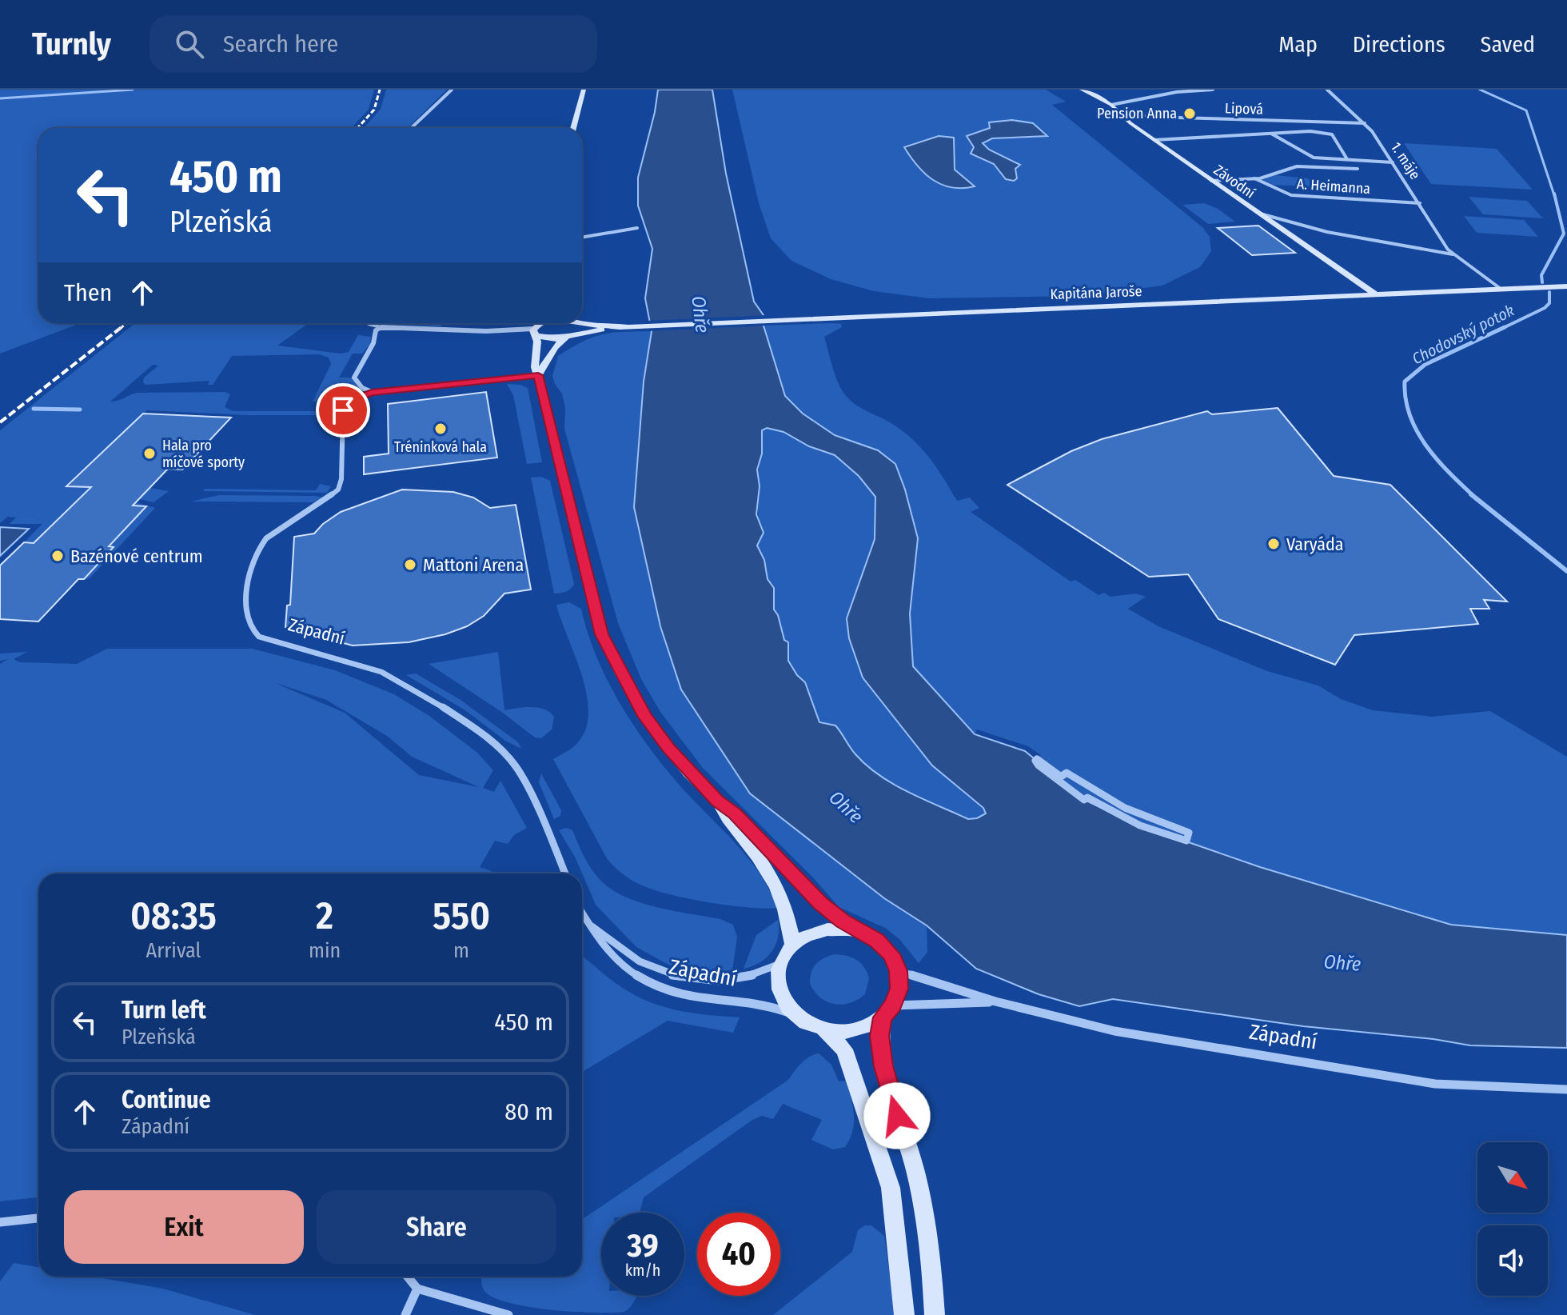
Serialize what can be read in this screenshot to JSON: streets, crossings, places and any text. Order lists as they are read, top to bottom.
{
  "streets": {
    "street": [
      "Lipová",
      "1. máje",
      "Závodní",
      "A. Heimanna",
      "Kapitána Jaroše",
      "Západní"
    ]
  },
  "crossings": [
    ["Lipová", "1. máje"],
    ["Lipová", "Závodní"],
    ["1. máje", "Závodní"],
    ["1. máje", "A. Heimanna"],
    ["1. máje", "Kapitána Jaroše"],
    ["Závodní", "A. Heimanna"],
    ["Závodní", "Kapitána Jaroše"]
  ],
  "water": ["Ohře", "Chodovský potok"],
  "places": [
    "Pension Anna",
    "Tréninková hala",
    "Hala pro míčové sporty",
    "Varyáda",
    "Bazénové centrum",
    "Mattoni Arena"
  ],
  "north": "bottom right",
  "page": {
    "header": "Turnly",
    "search": "Search here",
    "nav": ["Map", "Directions", "Saved"],
    "turn": ["450 m", "Plzeňská"],
    "then": "Then",
    "eta": [
      "08:35",
      "Arrival",
      "2",
      "min",
      "550",
      "m"
    ],
    "list": [
      {
        "name": "Turn left",
        "note": "Plzeňská",
        "value": "450 m"
      },
      {
        "name": "Continue",
        "note": "Západní",
        "value": "80 m"
      }
    ],
    "buttons": ["Exit", "Share"],
    "speed": "39 km/h",
    "limit": "40"
  }
}
